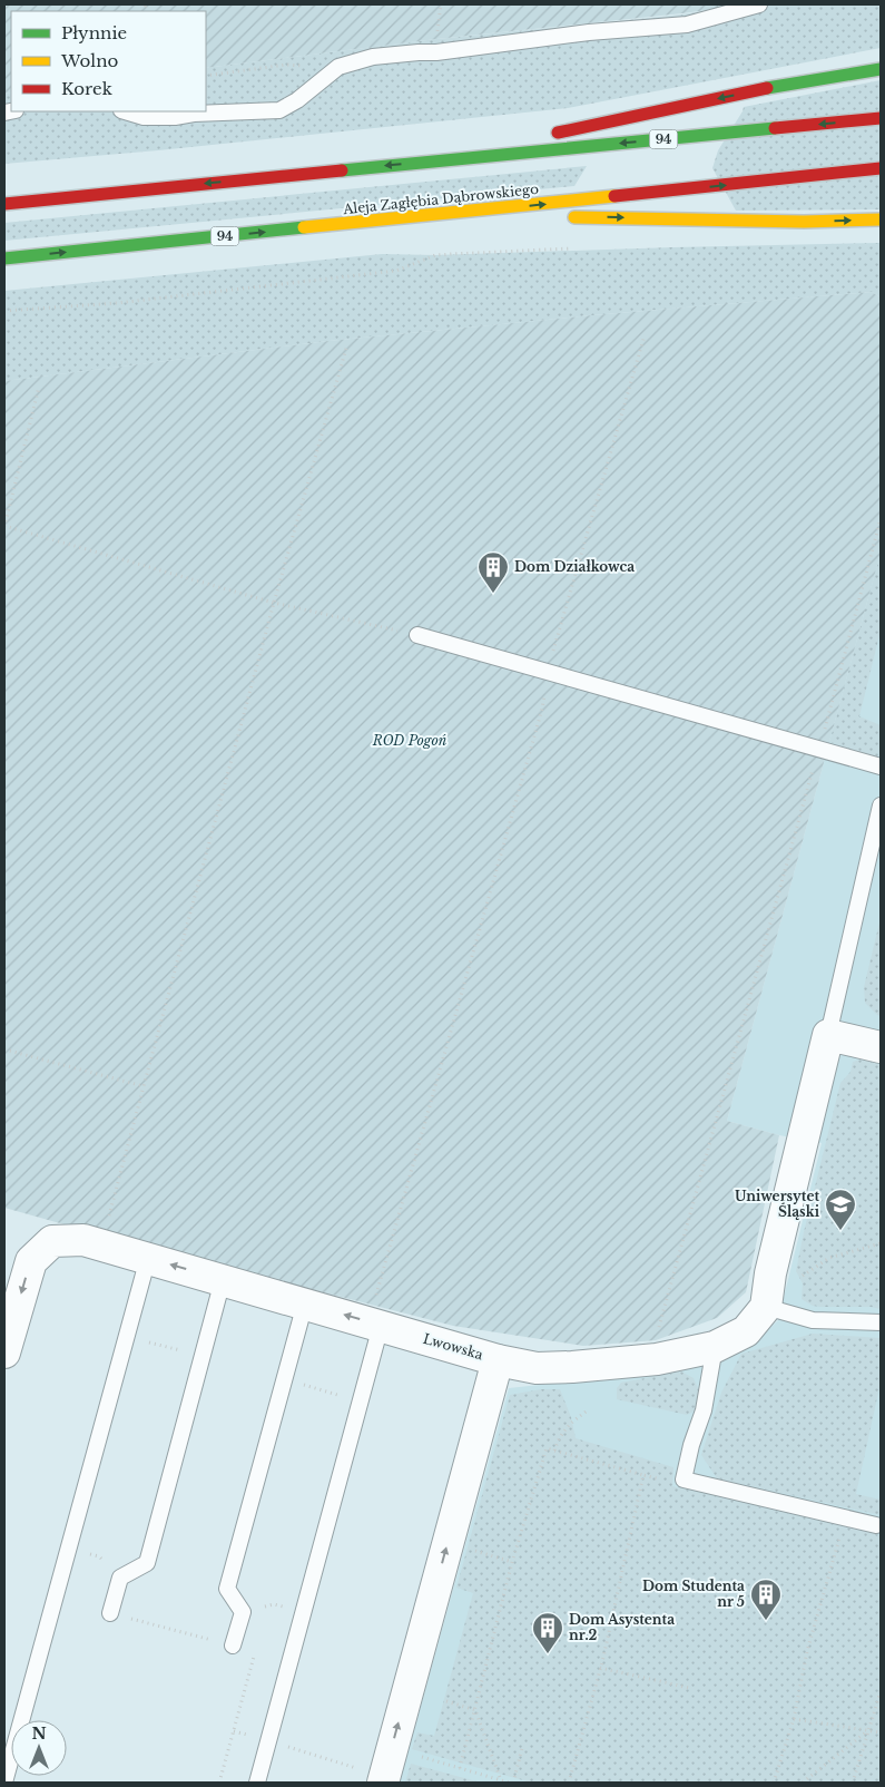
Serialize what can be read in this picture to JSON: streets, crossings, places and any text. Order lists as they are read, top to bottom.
{
  "streets": {
    "main road": ["94", "Aleja Zagłębia Dąbrowskiego"],
    "street": ["Lwowska"]
  },
  "parks": ["ROD Pogoń"],
  "places": {
    "building": ["Dom Działkowca", "Dom Studenta nr 5", "Dom Asystenta nr.2"],
    "school or university": ["Uniwersytet Śląski"]
  },
  "legend": ["Płynnie", "Wolno", "Korek"],
  "north": "top"
}
